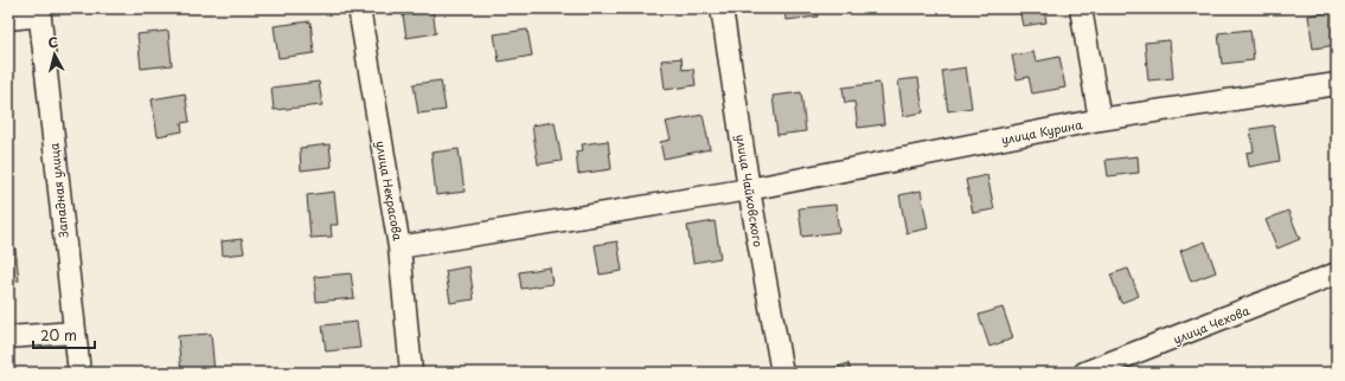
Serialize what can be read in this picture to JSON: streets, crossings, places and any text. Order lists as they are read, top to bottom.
{
  "streets": {
    "street": [
      "улица Курина",
      "Западная улица",
      "улица Некрасова",
      "улица Чайковского",
      "улица Чехова"
    ]
  },
  "crossings": [
    ["улица Курина", "улица Некрасова"],
    ["улица Курина", "улица Чайковского"]
  ],
  "scale_bar": "20 m",
  "north": "top"
}
